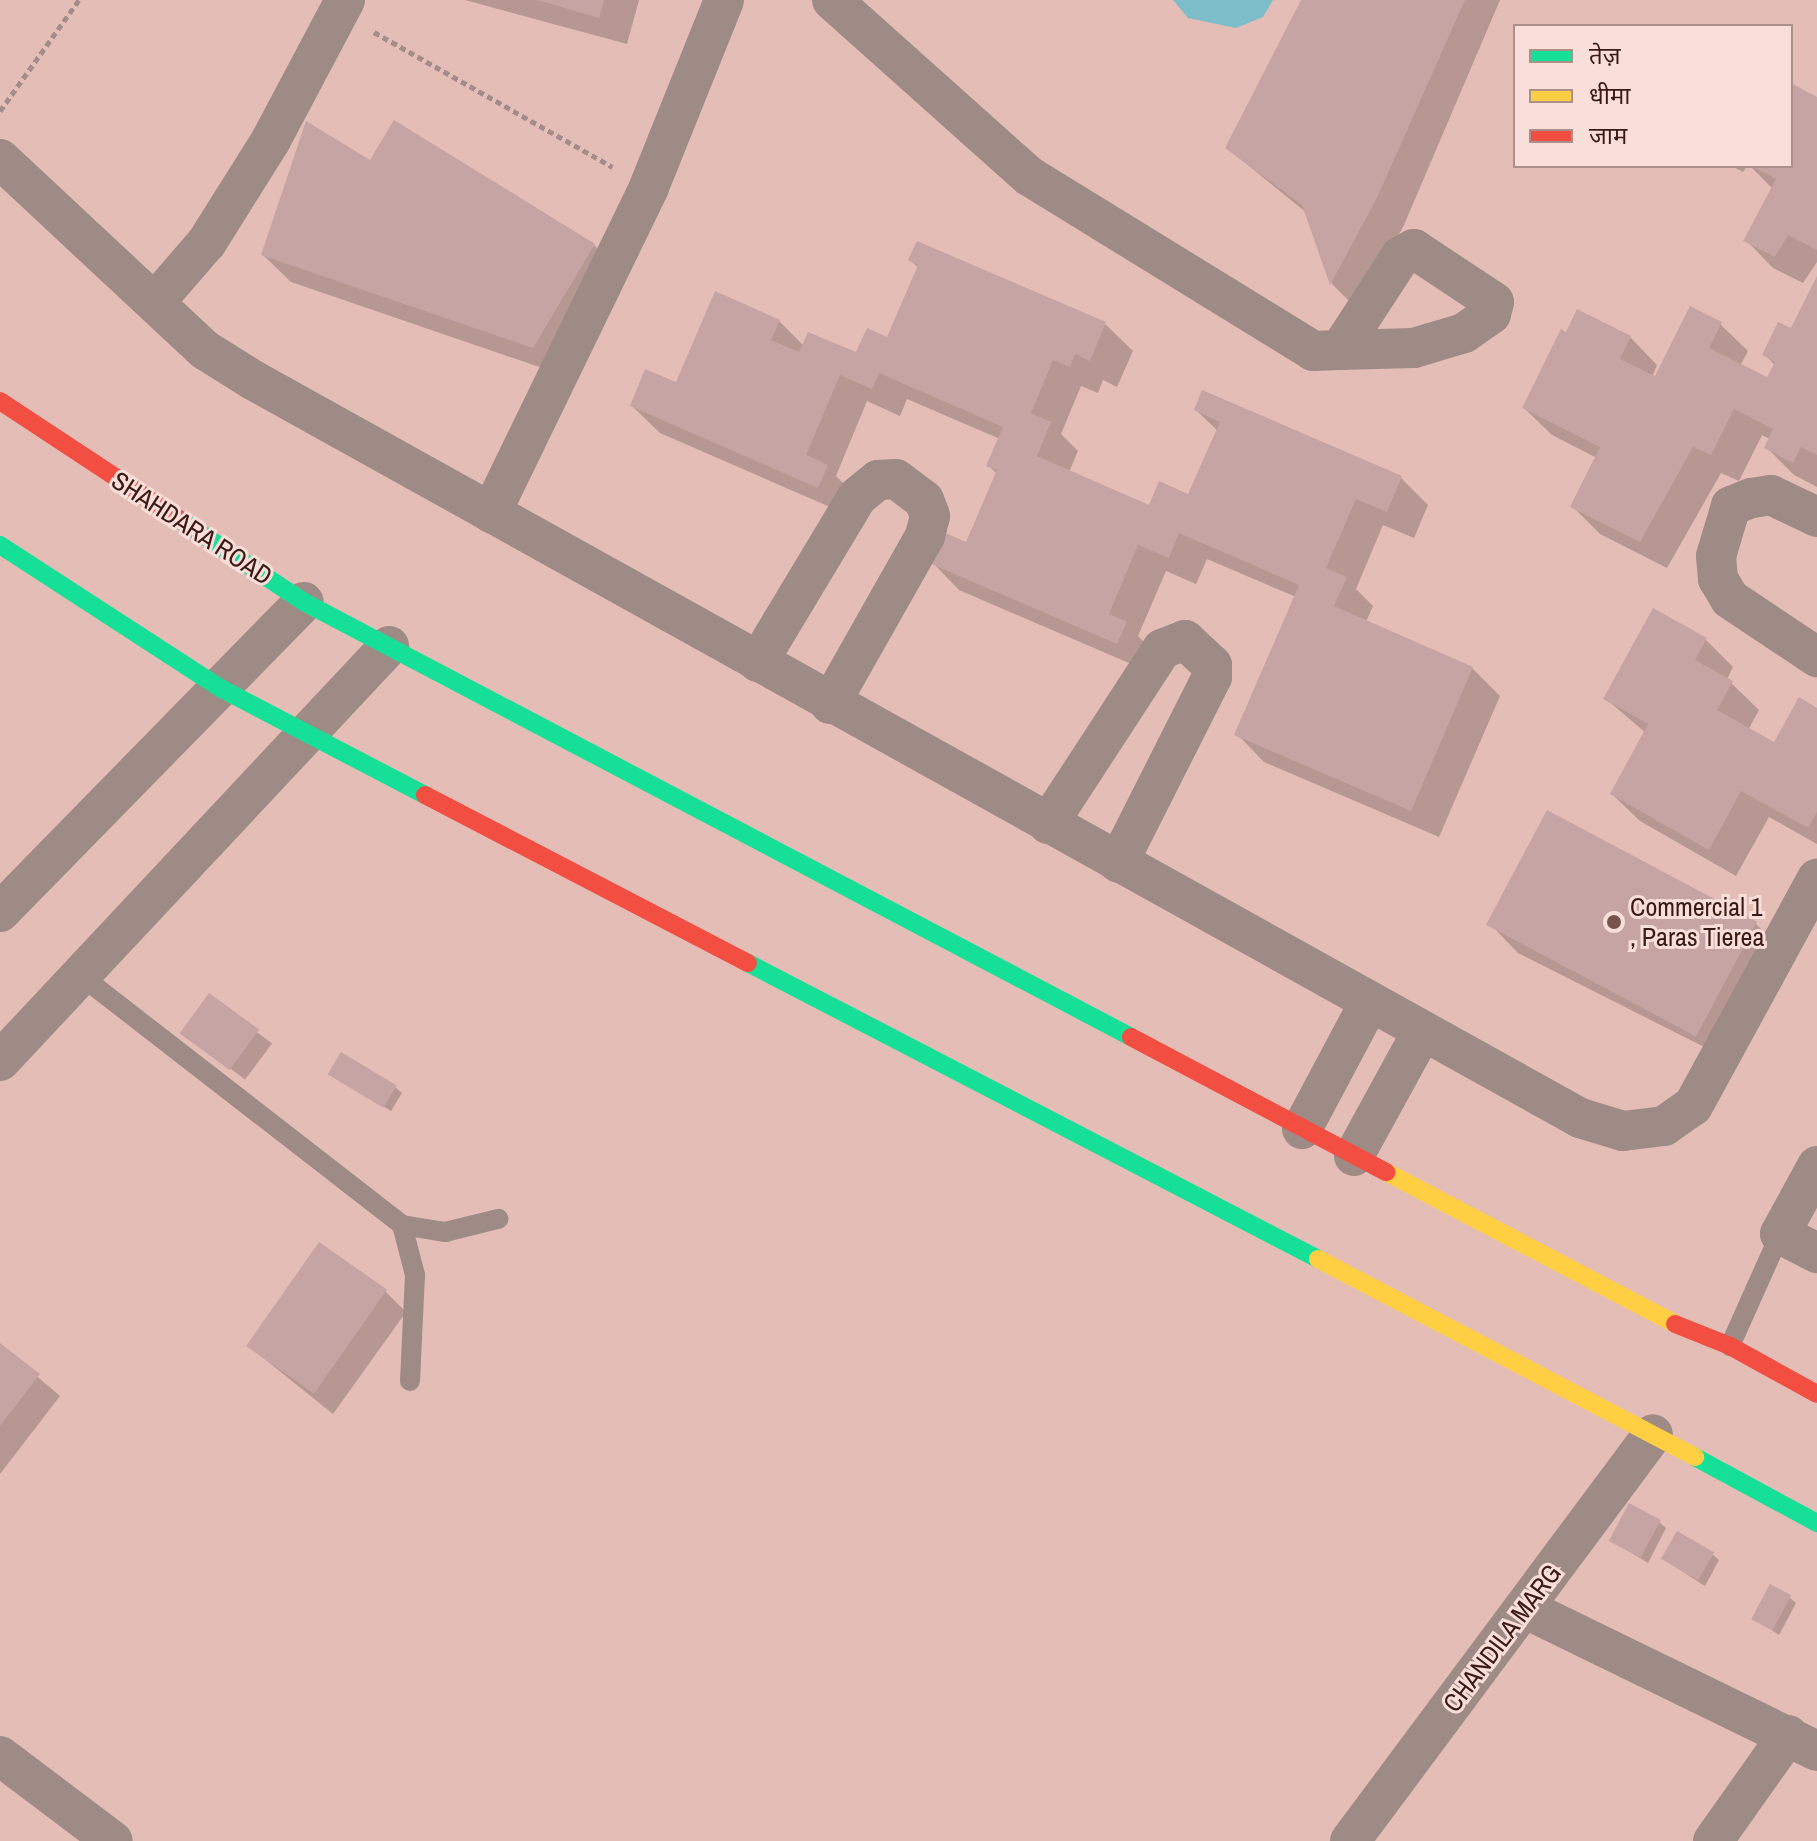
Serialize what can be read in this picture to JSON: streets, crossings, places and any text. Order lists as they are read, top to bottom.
{
  "streets": {
    "street": ["SHAHDARA ROAD", "CHANDILA MARG"]
  },
  "places": ["Commercial 1 , Paras Tierea"],
  "legend": ["तेज़", "धीमा", "जाम"]
}
